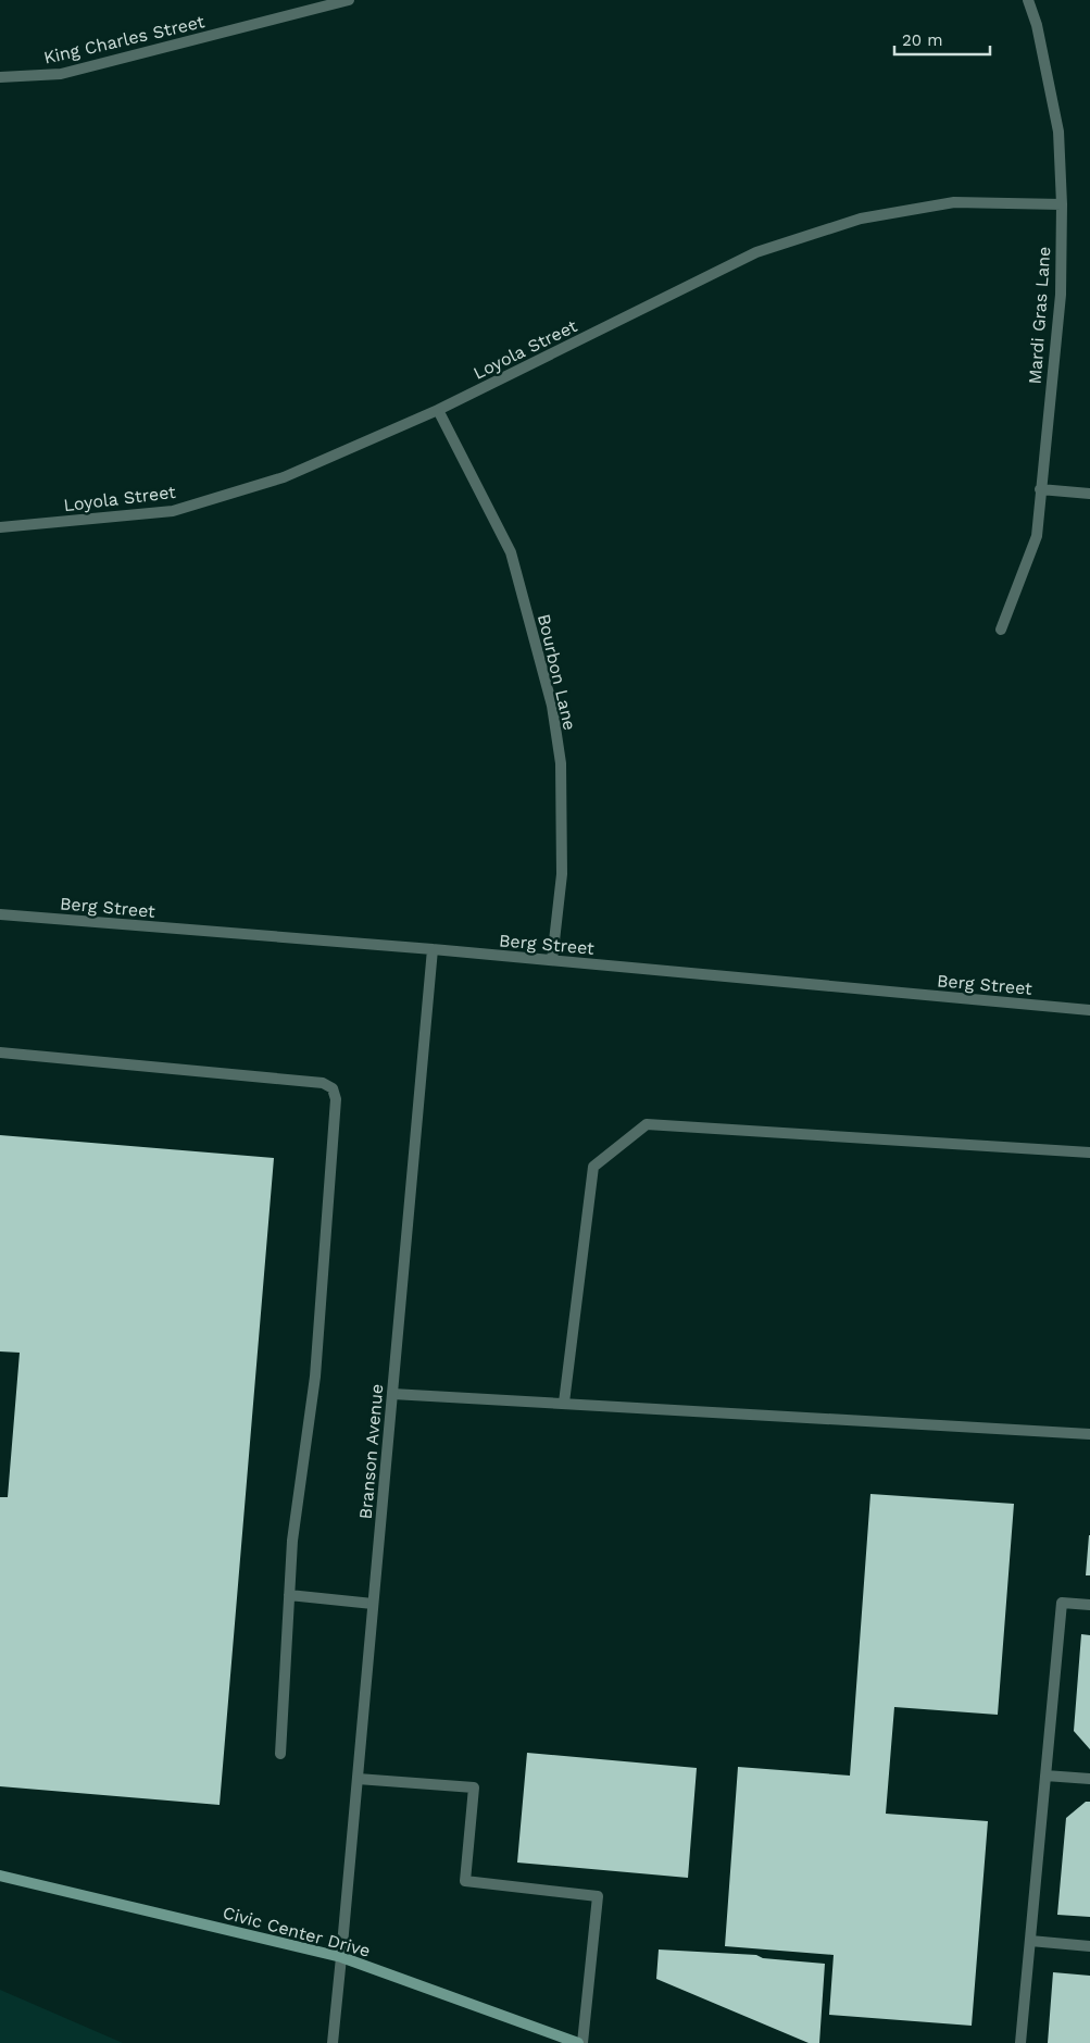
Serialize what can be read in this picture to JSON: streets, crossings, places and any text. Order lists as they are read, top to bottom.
{
  "streets": {
    "street": [
      "King Charles Street",
      "Mardi Gras Lane",
      "Loyola Street",
      "Bourbon Lane",
      "Berg Street",
      "Branson Avenue",
      "Civic Center Drive"
    ]
  },
  "crossings": [
    ["Mardi Gras Lane", "Loyola Street"],
    ["Loyola Street", "Bourbon Lane"],
    ["Bourbon Lane", "Berg Street"],
    ["Berg Street", "Branson Avenue"],
    ["Branson Avenue", "Civic Center Drive"]
  ],
  "scale_bar": "20 m"
}
